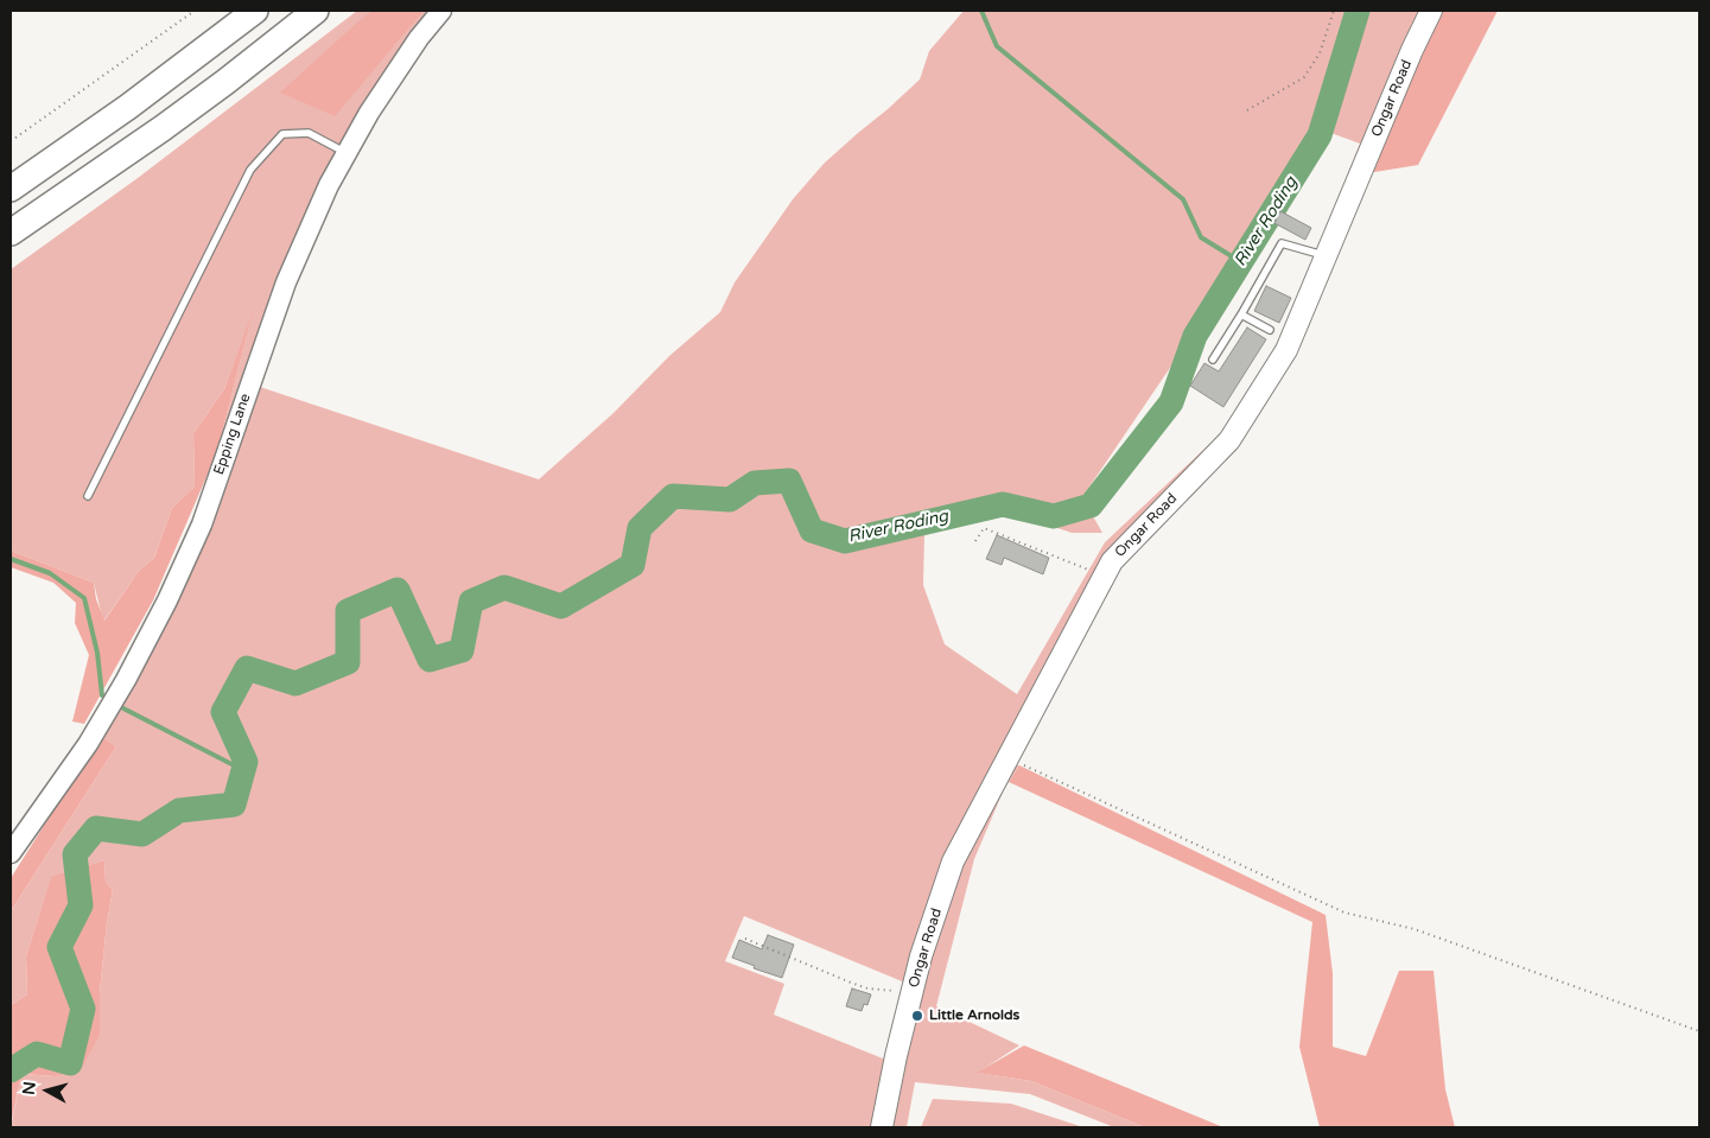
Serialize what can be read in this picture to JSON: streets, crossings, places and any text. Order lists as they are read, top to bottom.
{
  "streets": {
    "main road": ["Ongar Road"],
    "street": ["Epping Lane"]
  },
  "water": ["River Roding"],
  "places": ["Little Arnolds"],
  "north": "left"
}
